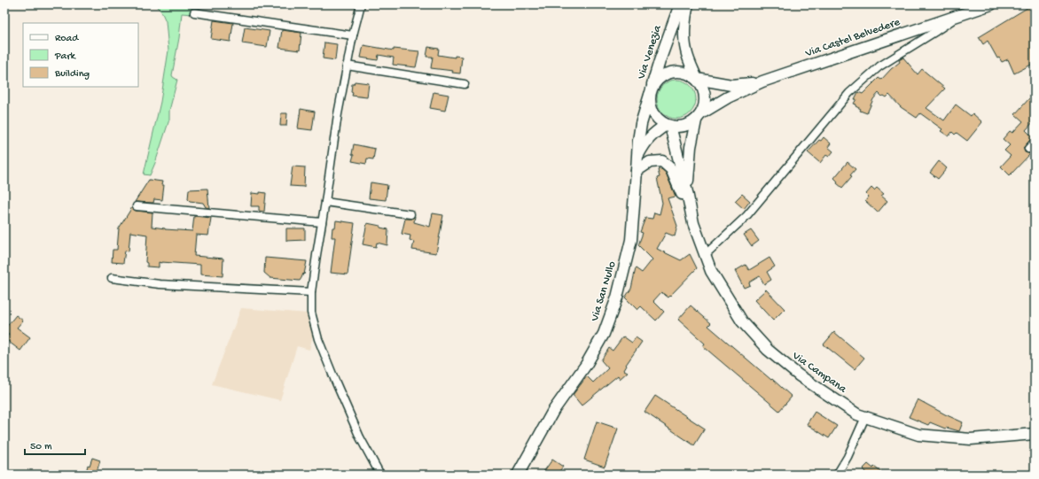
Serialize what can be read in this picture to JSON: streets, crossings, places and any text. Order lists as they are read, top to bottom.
{
  "streets": {
    "main road": [
      "Via Castel Belvedere",
      "Via Venezia",
      "Via San Nullo",
      "Via Campana"
    ]
  },
  "crossings": [
    ["Via Venezia", "Via San Nullo"],
    ["Via Venezia", "Via Campana"],
    ["Via San Nullo", "Via Campana"]
  ],
  "legend": ["Road", "Park", "Building"],
  "scale_bar": "50 m"
}
